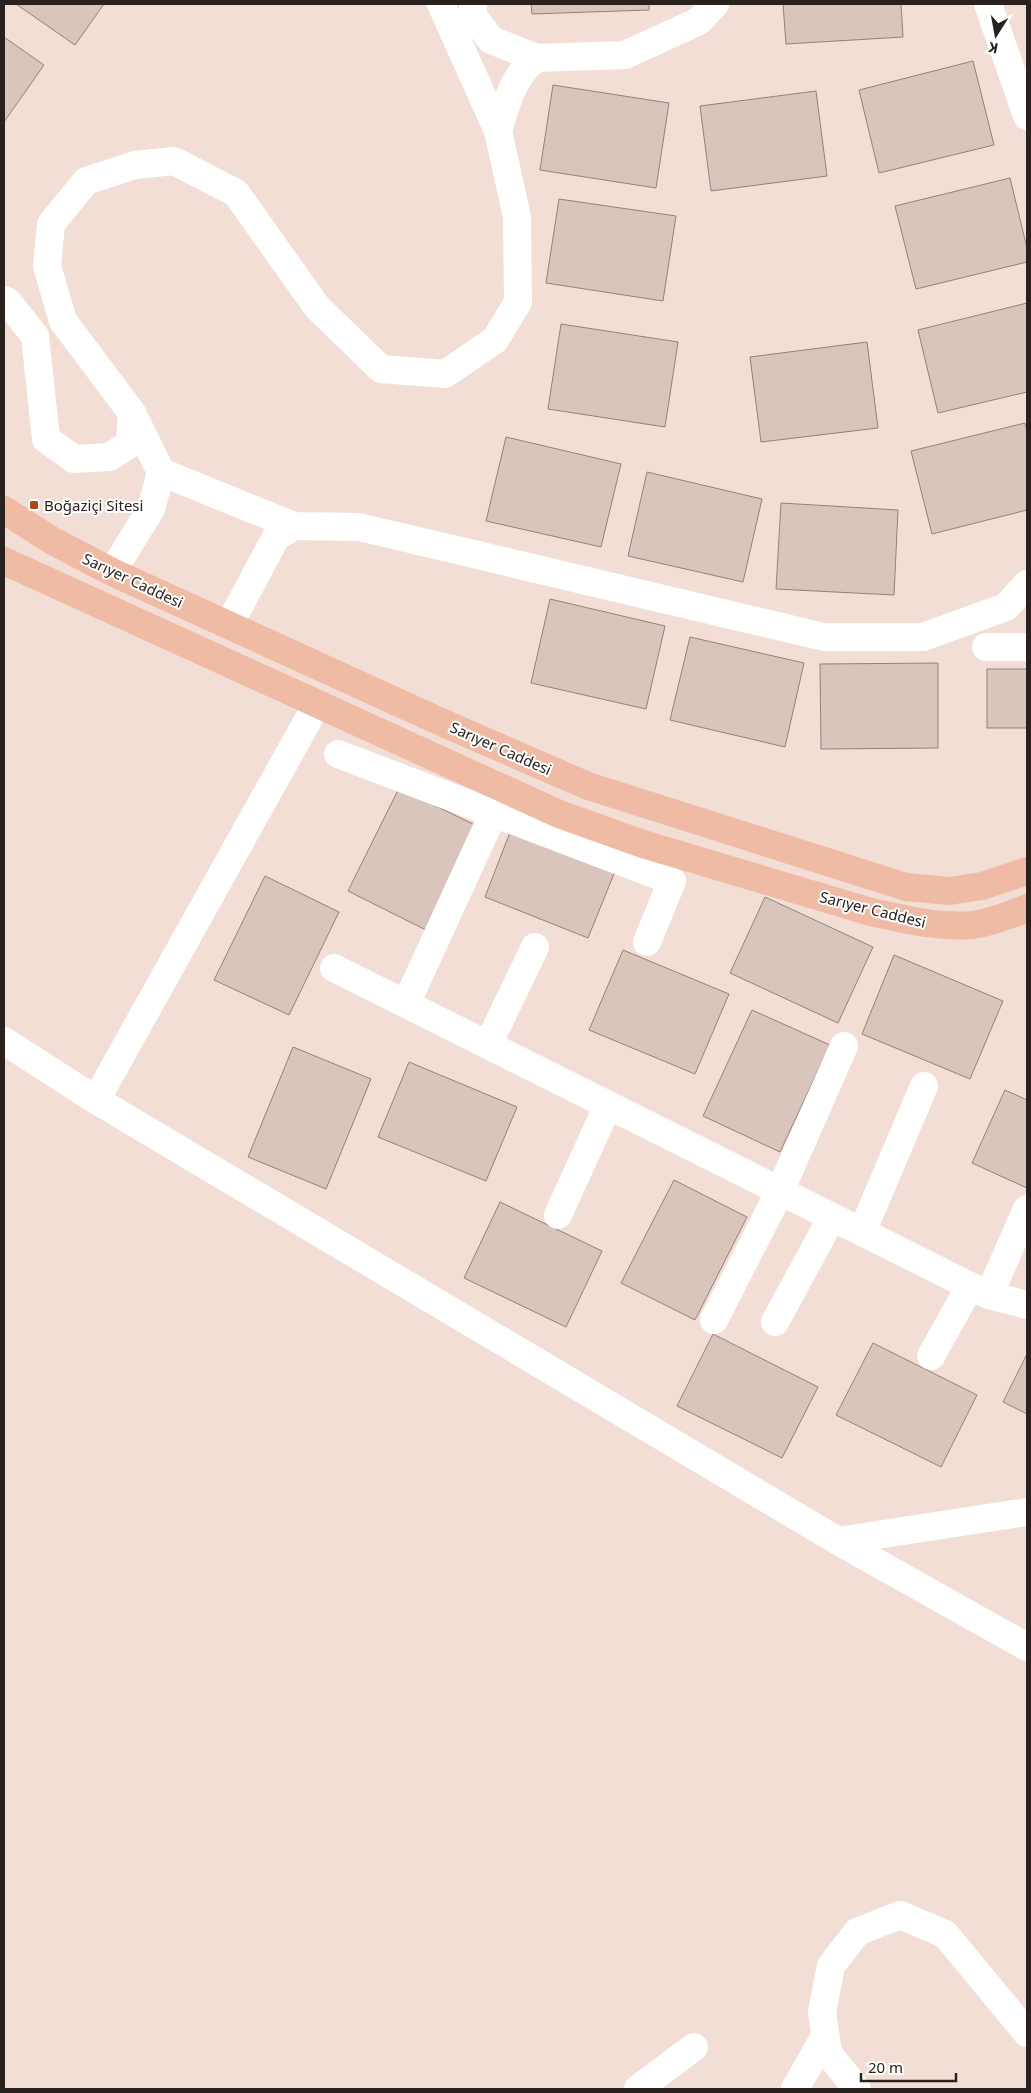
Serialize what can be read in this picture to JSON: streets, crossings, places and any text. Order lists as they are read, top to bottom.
{
  "streets": {
    "main road": ["Sarıyer Caddesi"]
  },
  "places": {
    "transit": ["Boğaziçi Sitesi"]
  },
  "scale_bar": "20 m",
  "north": "bottom"
}
